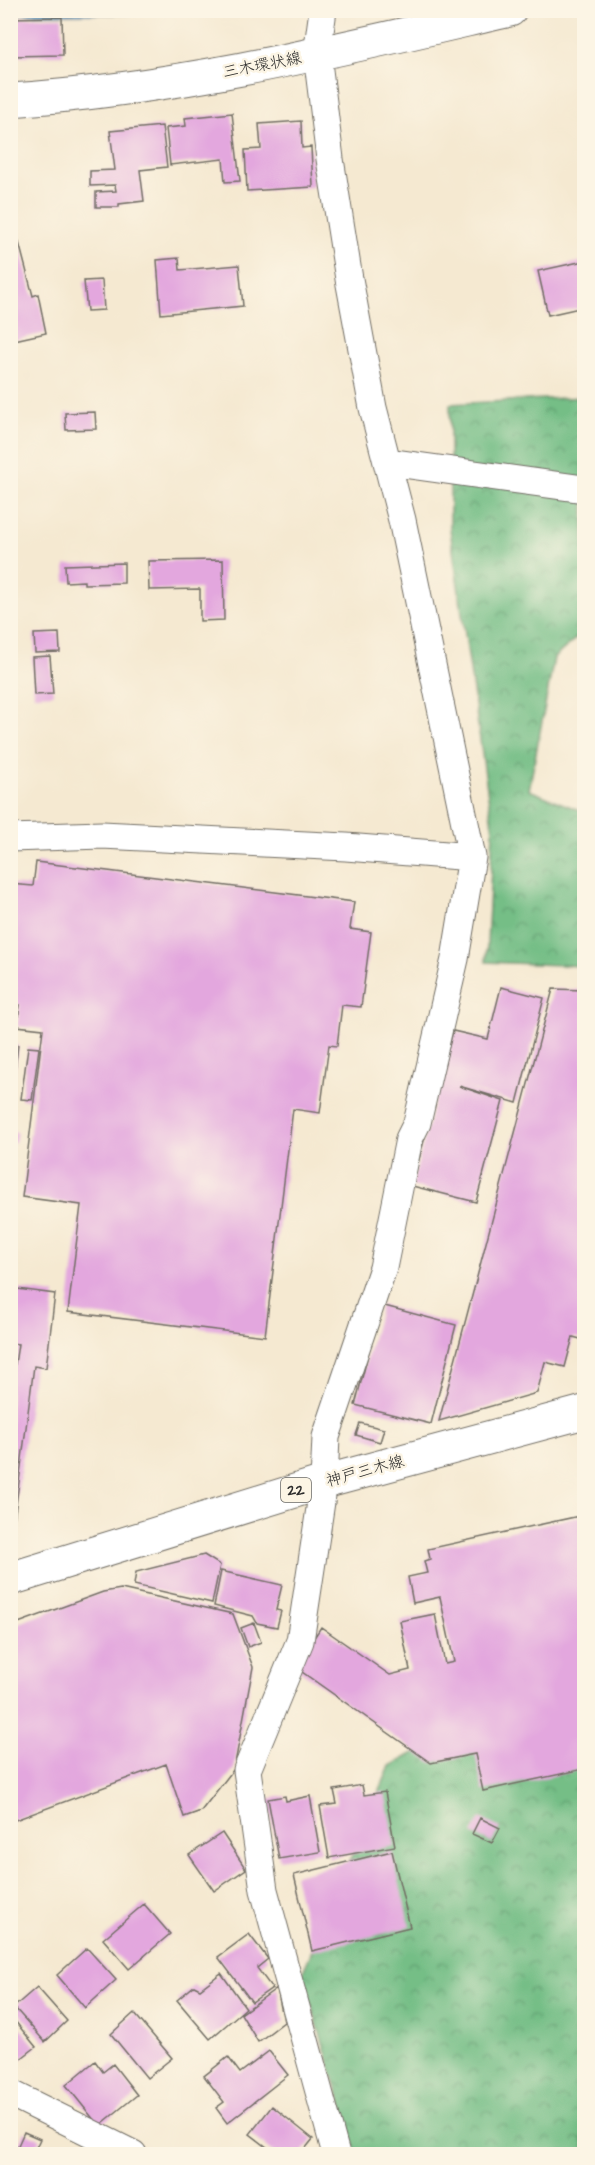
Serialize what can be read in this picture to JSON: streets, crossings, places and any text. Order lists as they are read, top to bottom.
{
  "streets": {
    "main road": ["三木環状線", "神戸三木線", "22"]
  }
}
